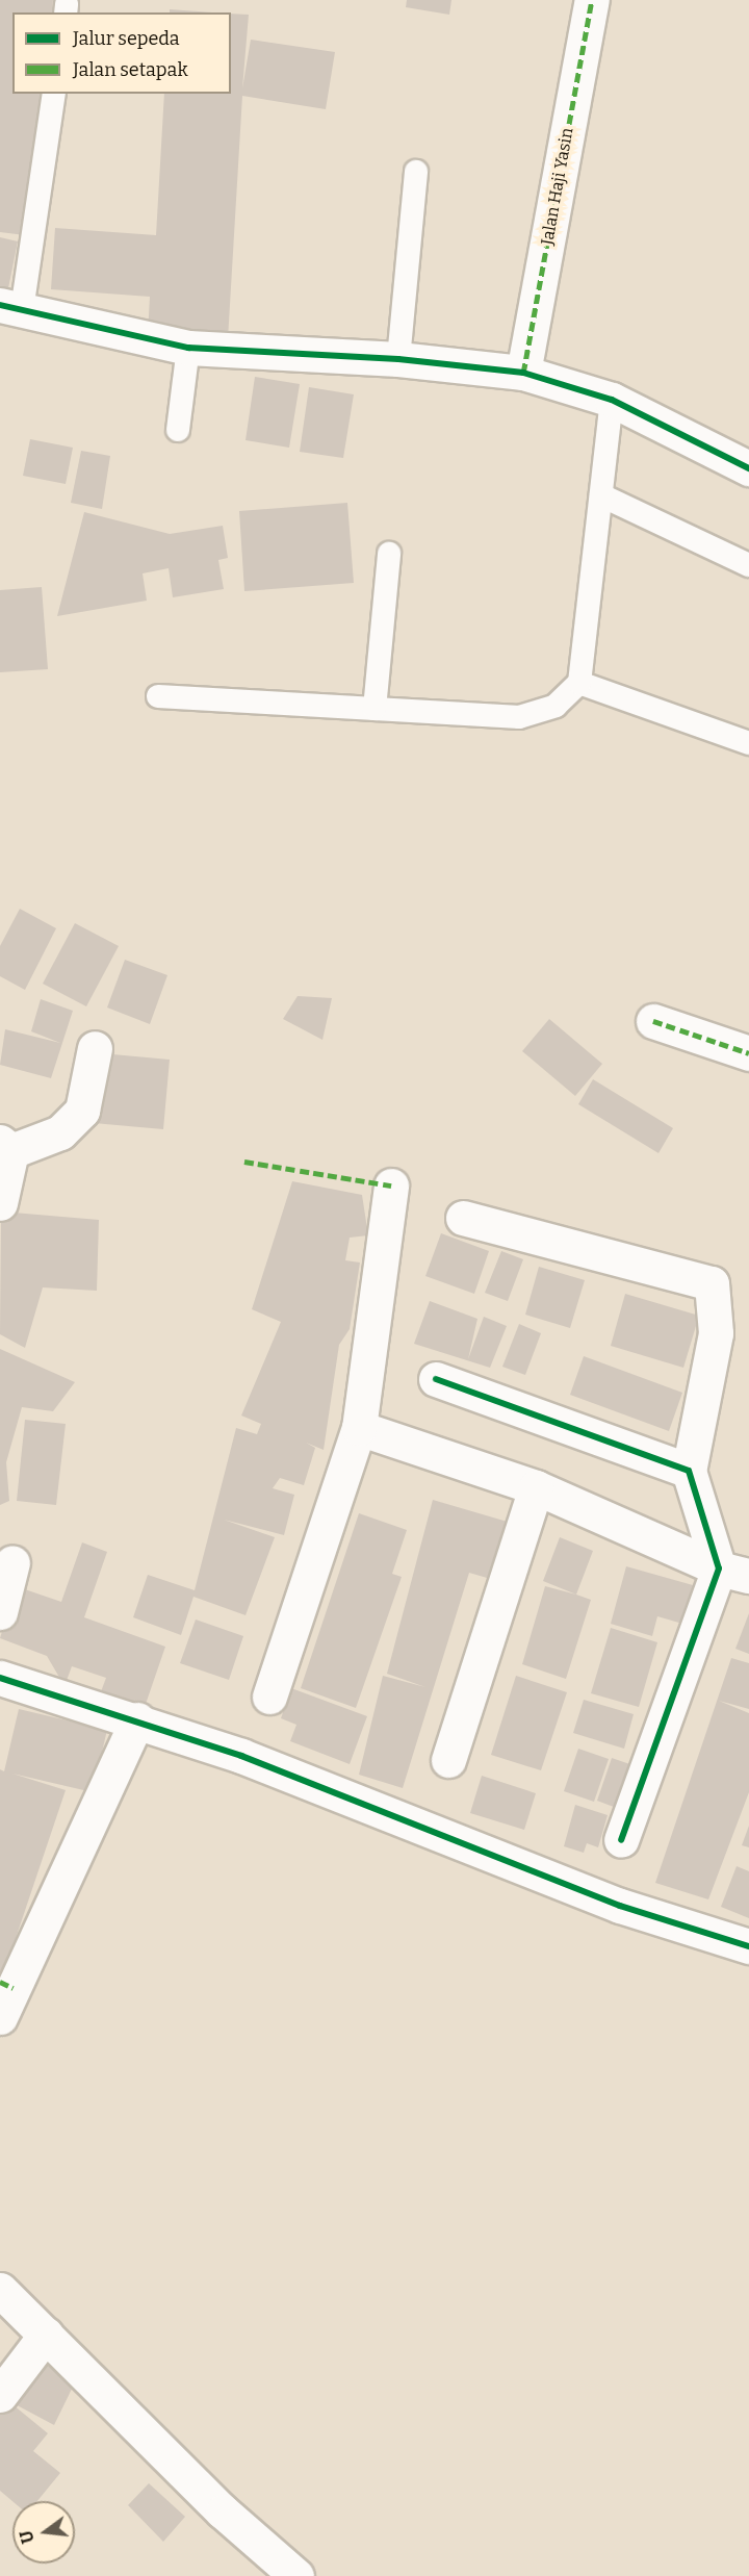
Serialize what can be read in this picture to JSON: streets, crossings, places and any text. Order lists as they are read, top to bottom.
{
  "streets": {
    "street": ["Jalan Haji Yasin"]
  },
  "legend": ["Jalur sepeda", "Jalan setapak"],
  "north": "left"
}
